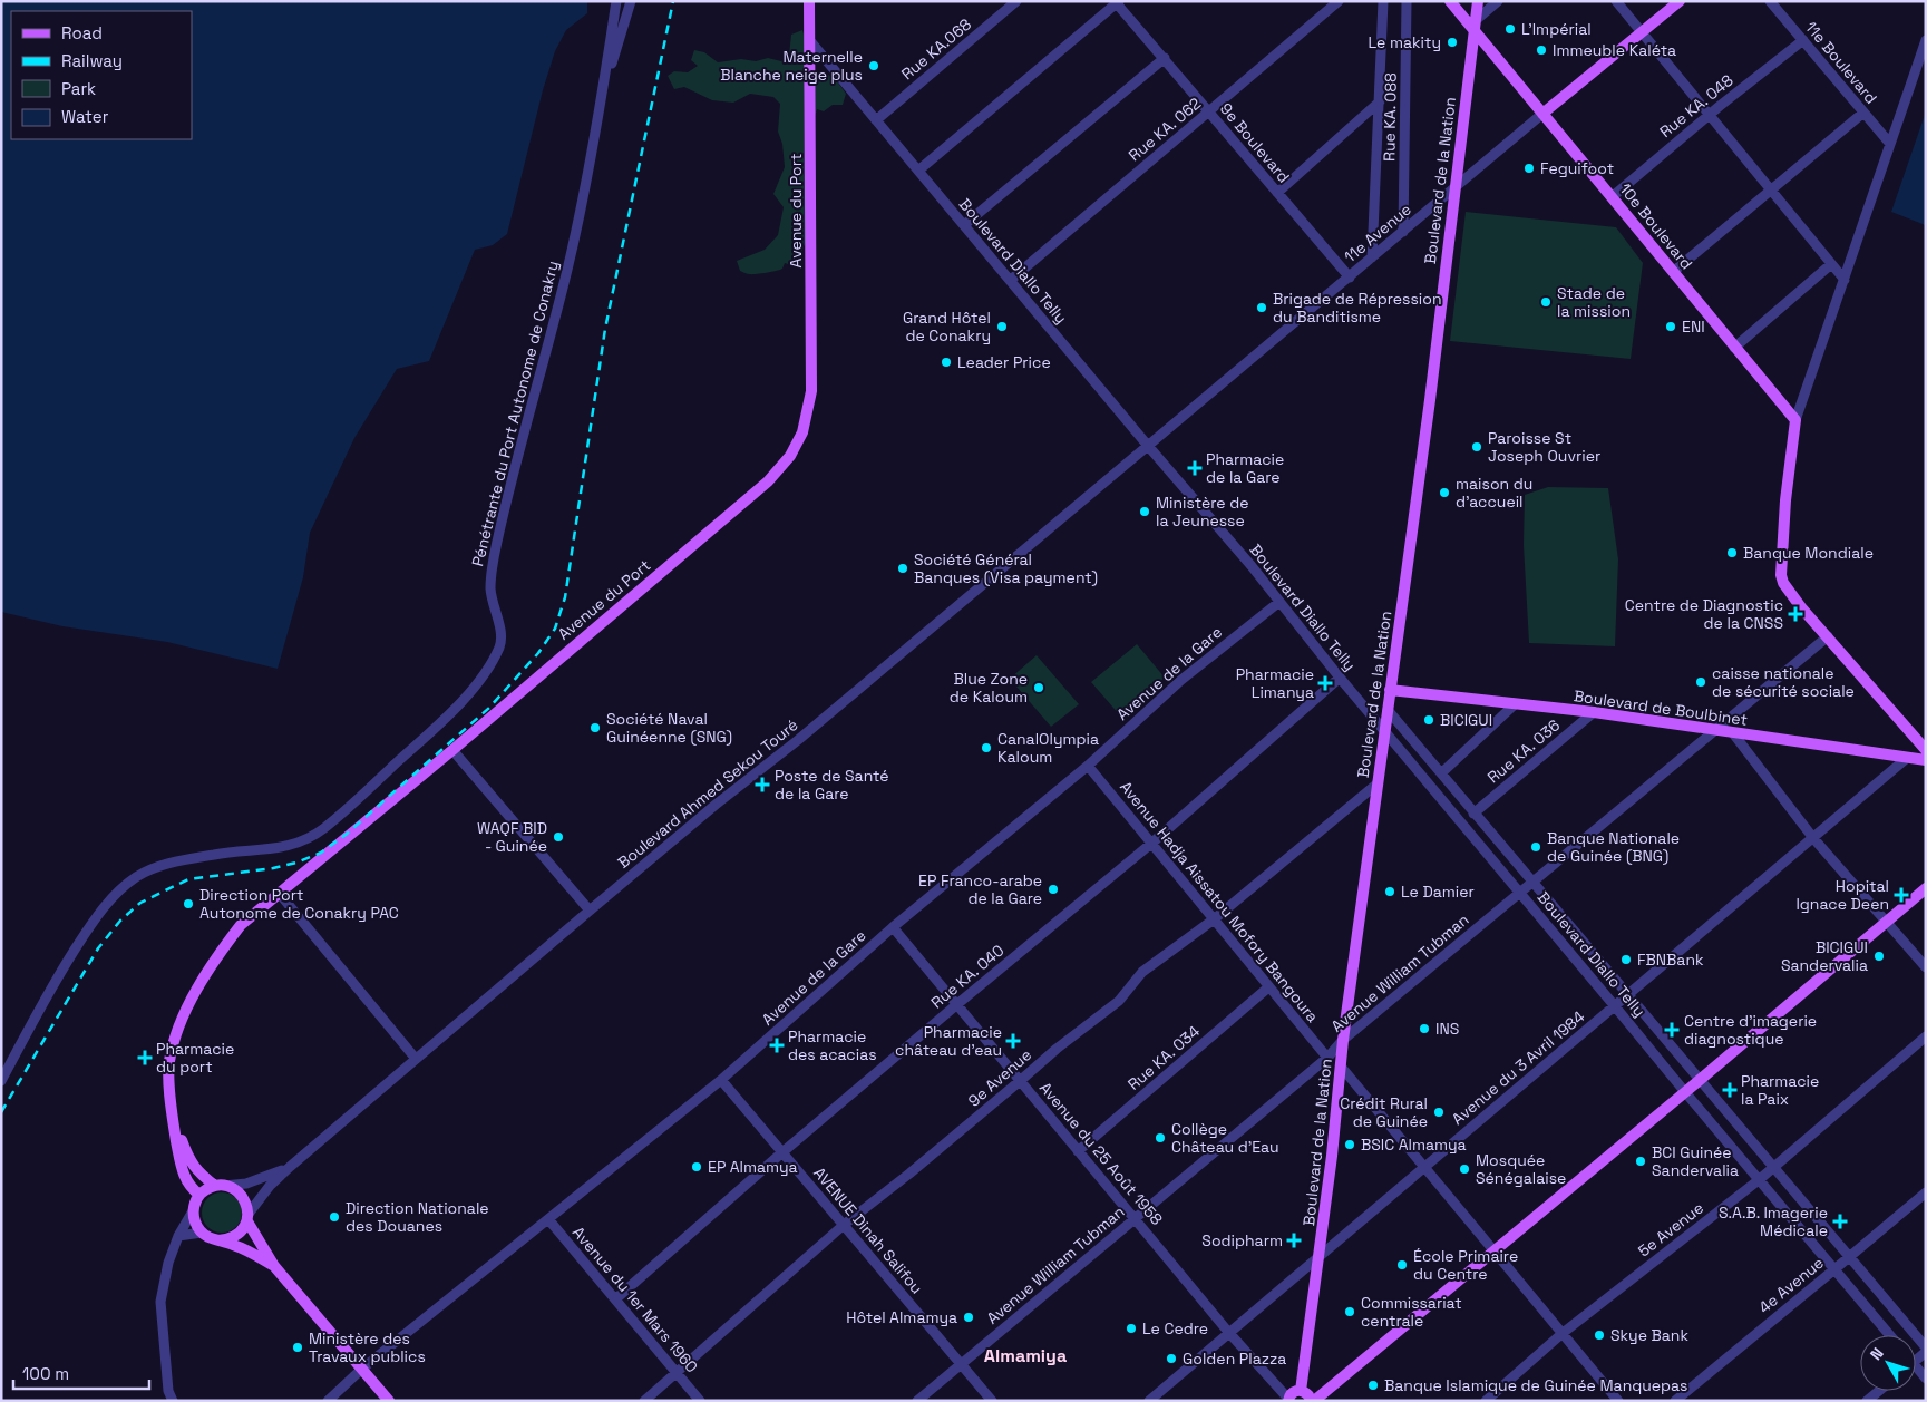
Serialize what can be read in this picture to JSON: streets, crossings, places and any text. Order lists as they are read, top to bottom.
{
  "streets": {
    "main road": [
      "Boulevard de la Nation",
      "Avenue du Port",
      "10e Boulevard",
      "11e Avenue",
      "Boulevard de Boulbinet"
    ],
    "street": [
      "Rue KA.068",
      "11e Boulevard",
      "Rue KA. 048",
      "Rue KA. 088",
      "Rue KA. 062",
      "9e Boulevard",
      "Boulevard Diallo Telly",
      "Pénétrante du Port Autonome de Conakry",
      "Avenue de la Gare",
      "Rue KA. 036",
      "Boulevard Ahmed Sekou Touré",
      "Avenue Hadja Aissatou Mofory Bangoura",
      "Avenue William Tubman",
      "Rue KA. 040",
      "Rue KA. 034",
      "Avenue du 3 Avril 1984",
      "9e Avenue",
      "Avenue du 25 Août 1958",
      "5e Avenue",
      "AVENUE Dinah Salifou",
      "4e Avenue",
      "Avenue du 1er Mars 1960"
    ]
  },
  "crossings": [
    ["Rue KA.068", "Boulevard Diallo Telly"],
    ["11e Boulevard", "Rue KA. 048"],
    ["Rue KA. 048", "10e Boulevard"],
    ["Rue KA. 088", "11e Avenue"],
    ["Rue KA. 062", "9e Boulevard"],
    ["Rue KA. 062", "Boulevard Diallo Telly"],
    ["9e Boulevard", "11e Avenue"],
    ["Boulevard de la Nation", "10e Boulevard"],
    ["Boulevard de la Nation", "11e Avenue"],
    ["Boulevard de la Nation", "Boulevard Diallo Telly"],
    ["Boulevard de la Nation", "Boulevard de Boulbinet"],
    ["Boulevard de la Nation", "Avenue William Tubman"],
    ["Boulevard de la Nation", "Avenue du 3 Avril 1984"],
    ["Boulevard de la Nation", "9e Avenue"],
    ["Avenue du Port", "Boulevard Diallo Telly"],
    ["Avenue du Port", "Boulevard Ahmed Sekou Touré"],
    ["10e Boulevard", "11e Avenue"],
    ["11e Avenue", "Boulevard Diallo Telly"],
    ["11e Avenue", "Boulevard Ahmed Sekou Touré"],
    ["Boulevard Diallo Telly", "Avenue de la Gare"],
    ["Boulevard Diallo Telly", "Rue KA. 036"],
    ["Boulevard Diallo Telly", "Boulevard Ahmed Sekou Touré"],
    ["Boulevard Diallo Telly", "Avenue William Tubman"],
    ["Boulevard Diallo Telly", "Rue KA. 040"],
    ["Boulevard Diallo Telly", "Avenue du 3 Avril 1984"],
    ["Boulevard Diallo Telly", "5e Avenue"],
    ["Boulevard Diallo Telly", "4e Avenue"],
    ["Avenue de la Gare", "Avenue Hadja Aissatou Mofory Bangoura"],
    ["Avenue de la Gare", "Avenue du 25 Août 1958"],
    ["Avenue de la Gare", "AVENUE Dinah Salifou"],
    ["Avenue de la Gare", "Avenue du 1er Mars 1960"],
    ["Boulevard de Boulbinet", "Rue KA. 036"],
    ["Boulevard de Boulbinet", "Avenue William Tubman"],
    ["Boulevard de Boulbinet", "Avenue du 3 Avril 1984"],
    ["Avenue Hadja Aissatou Mofory Bangoura", "Avenue William Tubman"],
    ["Avenue Hadja Aissatou Mofory Bangoura", "Rue KA. 040"],
    ["Avenue Hadja Aissatou Mofory Bangoura", "Rue KA. 034"],
    ["Avenue Hadja Aissatou Mofory Bangoura", "9e Avenue"],
    ["Avenue William Tubman", "Avenue du 25 Août 1958"],
    ["Avenue William Tubman", "AVENUE Dinah Salifou"],
    ["Rue KA. 040", "Avenue du 25 Août 1958"],
    ["Rue KA. 040", "AVENUE Dinah Salifou"],
    ["Rue KA. 040", "Avenue du 1er Mars 1960"],
    ["Rue KA. 034", "Avenue du 25 Août 1958"],
    ["Avenue du 3 Avril 1984", "Avenue du 25 Août 1958"],
    ["9e Avenue", "Avenue du 25 Août 1958"],
    ["9e Avenue", "AVENUE Dinah Salifou"],
    ["9e Avenue", "Avenue du 1er Mars 1960"]
  ],
  "districts": ["Almamiya"],
  "places": {
    "other": [
      "L'Impérial",
      "Le makity",
      "Immeuble Kaléta",
      "Maternelle Blanche neige plus",
      "Feguifoot",
      "Stade de la mission",
      "Brigade de Répression du Banditisme",
      "Grand Hôtel de Conakry",
      "ENI",
      "Leader Price",
      "Paroisse St Joseph Ouvrier",
      "maison du d’accueil",
      "Ministère de la Jeunesse",
      "Banque Mondiale",
      "Société Général Banques (Visa payment)",
      "caisse nationale de sécurité sociale",
      "Blue Zone de Kaloum",
      "BICIGUI",
      "Société Naval Guinéenne (SNG)",
      "CanalOlympia Kaloum",
      "WAQF BID - Guinée",
      "Banque Nationale de Guinée (BNG)",
      "EP Franco-arabe de la Gare",
      "Le Damier",
      "Direction Port Autonome de Conakry PAC",
      "BICIGUI Sandervalia",
      "FBNBank",
      "INS",
      "Crédit Rural de Guinée",
      "Collège Château d'Eau",
      "BSIC Almamya",
      "BCI Guinée Sandervalia",
      "EP Almamya",
      "Mosquée Sénégalaise",
      "Direction Nationale des Douanes",
      "École Primaire du Centre",
      "Commissariat centrale",
      "Hôtel Almamya",
      "Le Cedre",
      "Skye Bank",
      "Ministère des Travaux publics",
      "Golden Plazza",
      "Banque Islamique de Guinée Manquepas"
    ],
    "health": [
      "Pharmacie de la Gare",
      "Centre de Diagnostic de la CNSS",
      "Pharmacie Limanya",
      "Poste de Santé de la Gare",
      "Hopital Ignace Deen",
      "Centre d'imagerie diagnostique",
      "Pharmacie château d'eau",
      "Pharmacie des acacias",
      "Pharmacie du port",
      "Pharmacie la Paix",
      "S.A.B. Imagerie Médicale",
      "Sodipharm"
    ]
  },
  "legend": [
    "Road",
    "Railway",
    "Park",
    "Water"
  ],
  "scale_bar": "100 m",
  "north": "top left"
}
